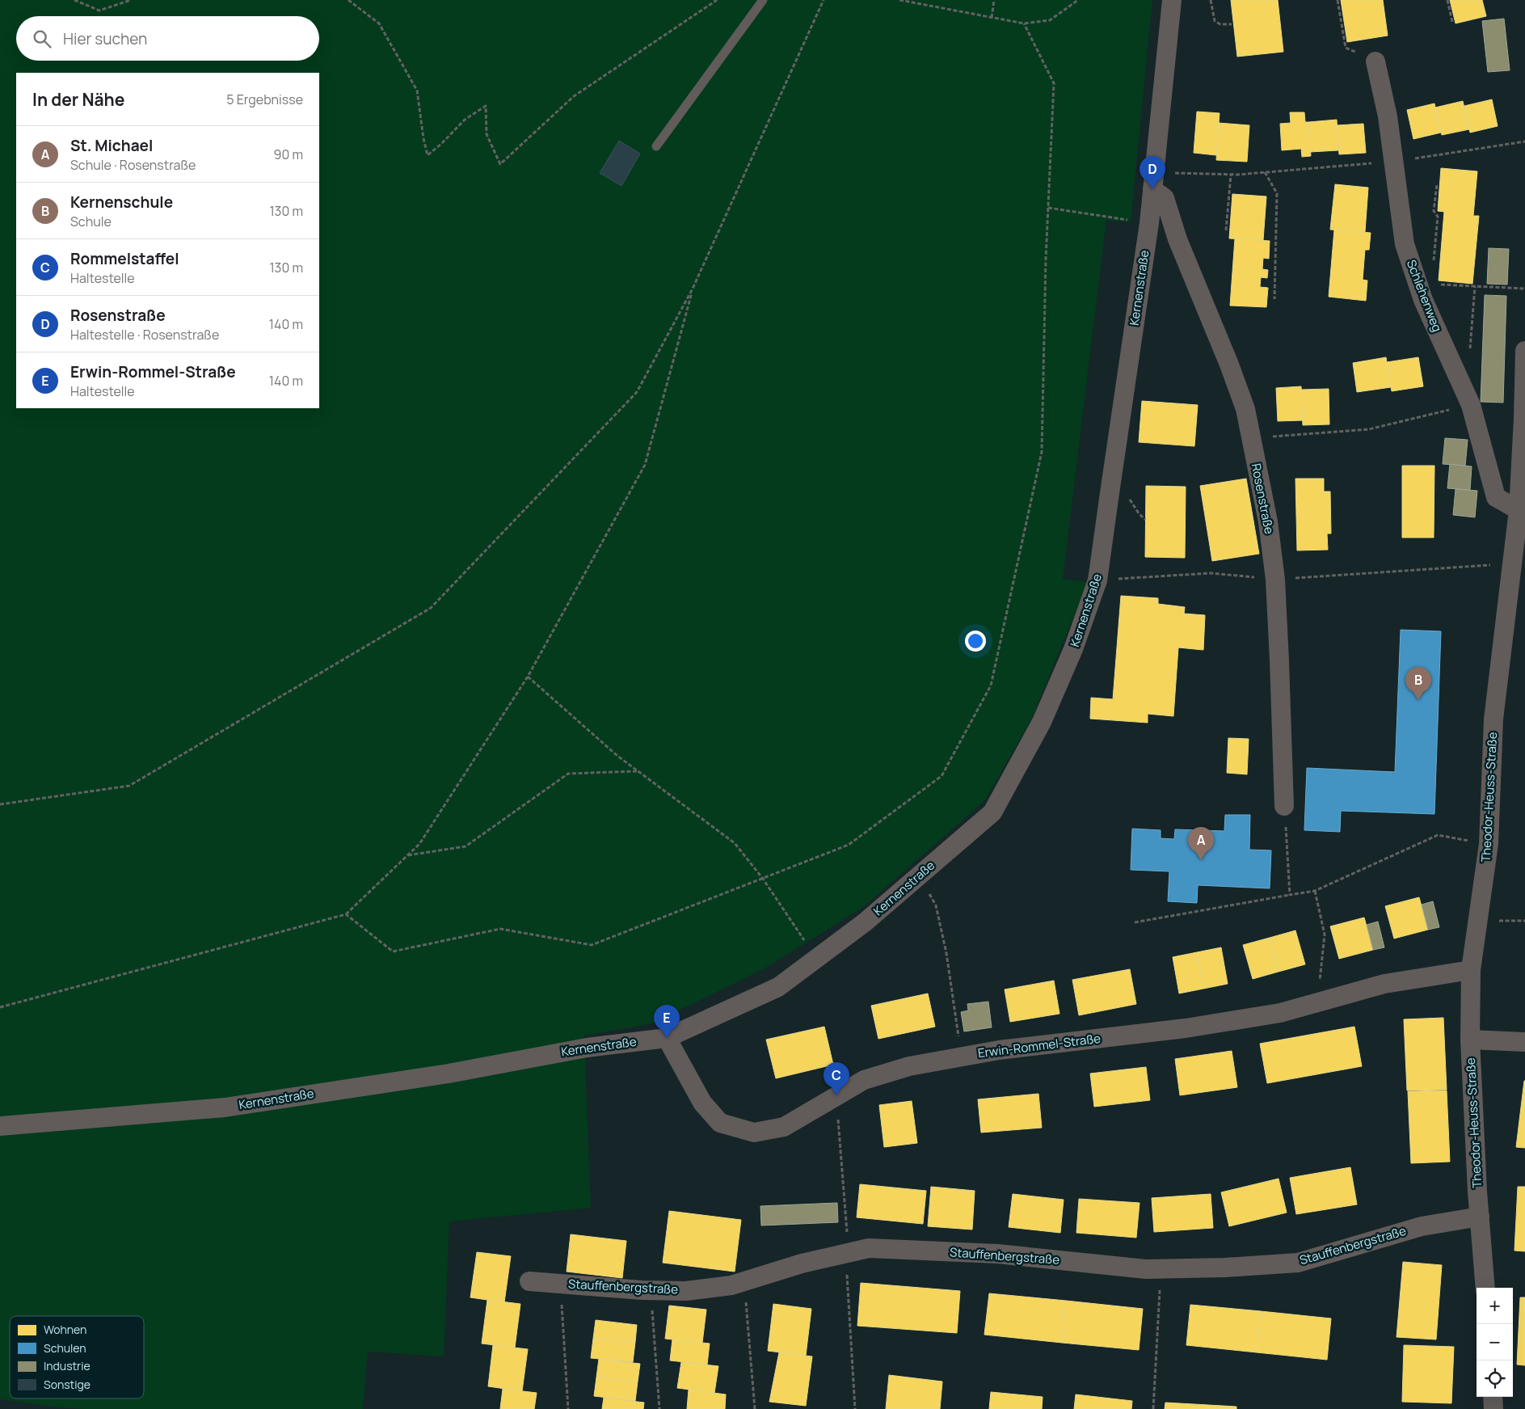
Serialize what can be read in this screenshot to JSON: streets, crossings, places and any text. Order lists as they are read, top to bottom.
{
  "streets": {
    "street": [
      "Kernenstraße",
      "Schlehenweg",
      "Rosenstraße",
      "Theodor-Heuss-Straße",
      "Erwin-Rommel-Straße",
      "Stauffenbergstraße"
    ]
  },
  "crossings": [
    ["Kernenstraße", "Rosenstraße"],
    ["Kernenstraße", "Erwin-Rommel-Straße"],
    ["Schlehenweg", "Theodor-Heuss-Straße"],
    ["Theodor-Heuss-Straße", "Erwin-Rommel-Straße"],
    ["Theodor-Heuss-Straße", "Stauffenbergstraße"]
  ],
  "legend": [
    "Wohnen",
    "Schulen",
    "Industrie",
    "Sonstige"
  ],
  "page": {
    "search": "Hier suchen",
    "heading": ["In der Nähe", "5 Ergebnisse"],
    "list": [
      {
        "mark": "A",
        "name": "St. Michael",
        "note": "Schule · Rosenstraße",
        "value": "90 m"
      },
      {
        "mark": "B",
        "name": "Kernenschule",
        "note": "Schule",
        "value": "130 m"
      },
      {
        "mark": "C",
        "name": "Rommelstaffel",
        "note": "Haltestelle",
        "value": "130 m"
      },
      {
        "mark": "D",
        "name": "Rosenstraße",
        "note": "Haltestelle · Rosenstraße",
        "value": "140 m"
      },
      {
        "mark": "E",
        "name": "Erwin-Rommel-Straße",
        "note": "Haltestelle",
        "value": "140 m"
      }
    ],
    "pins": [
      "D",
      "B",
      "A",
      "E",
      "C"
    ],
    "map_buttons": ["+", "−"]
  }
}
